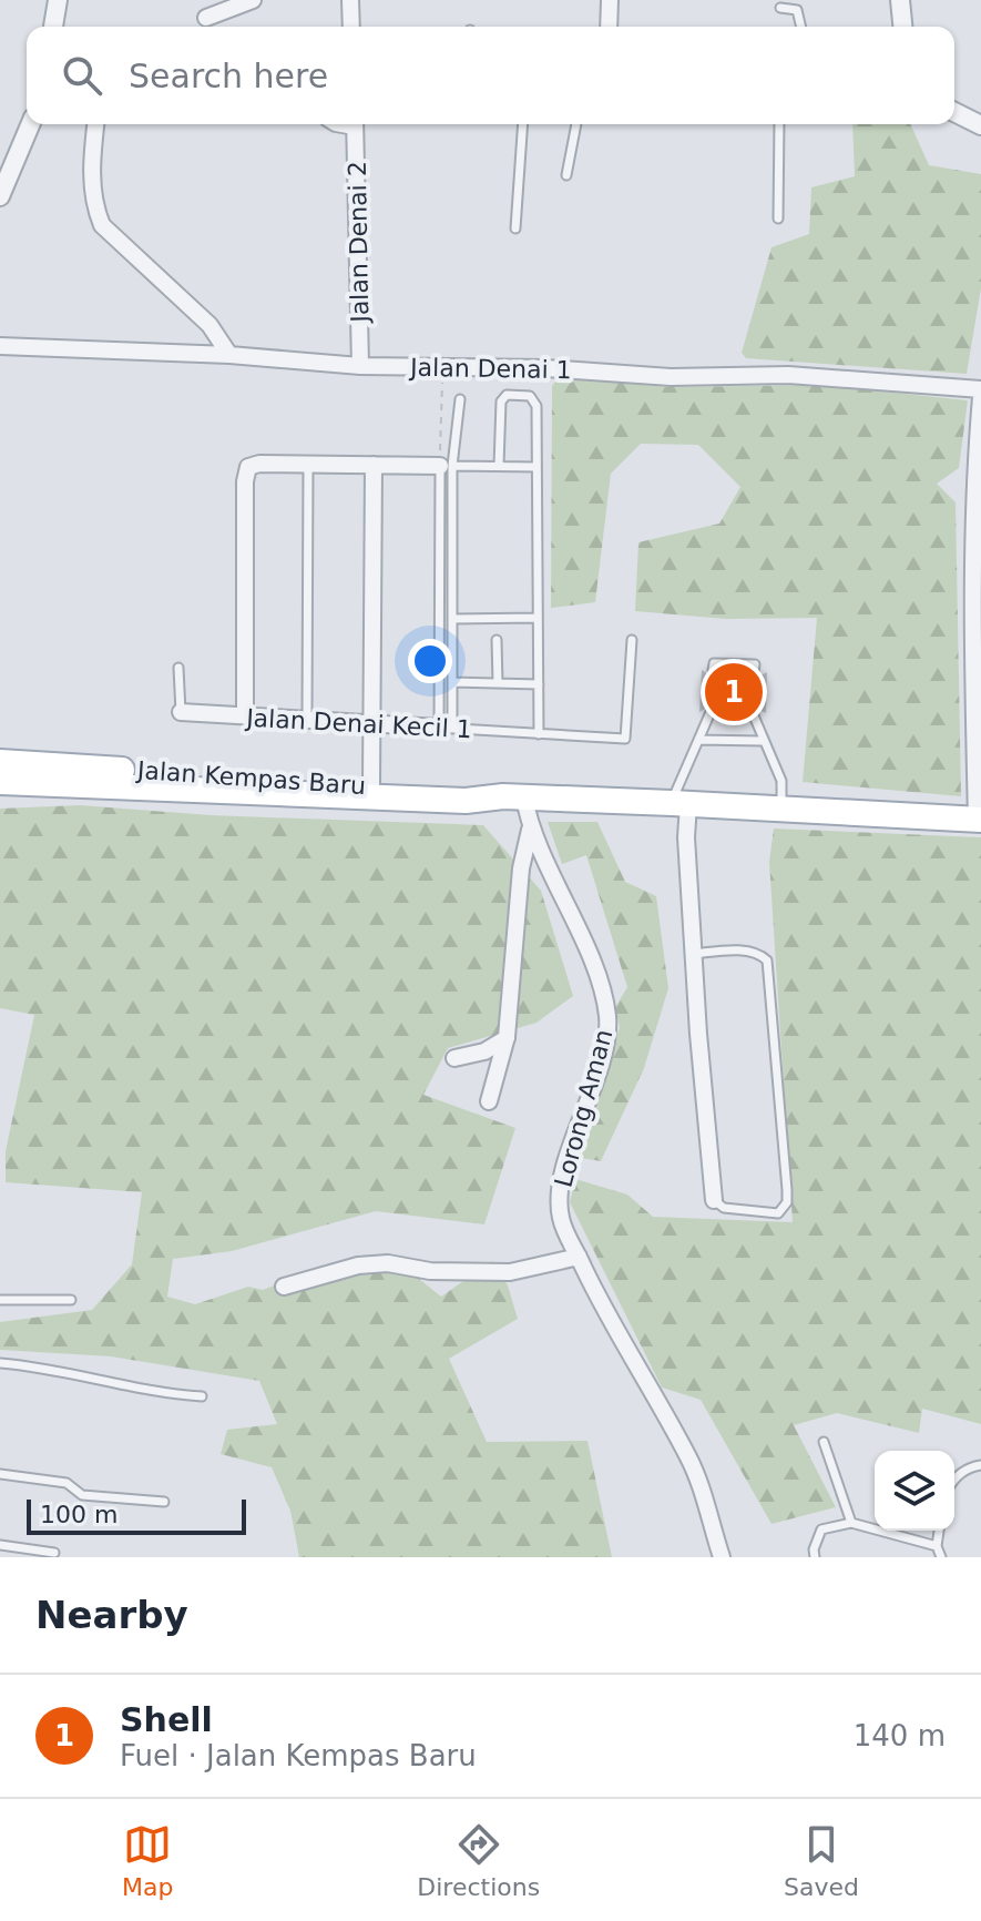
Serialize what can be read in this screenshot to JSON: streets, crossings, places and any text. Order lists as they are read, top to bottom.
{
  "streets": {
    "main road": ["Jalan Kempas Baru"],
    "street": [
      "Jalan Denai 2",
      "Jalan Denai 1",
      "Jalan Denai Kecil 1",
      "Lorong Aman"
    ]
  },
  "crossings": [
    ["Jalan Denai 2", "Jalan Denai 1"],
    ["Jalan Kempas Baru", "Lorong Aman"]
  ],
  "scale_bar": "100 m",
  "page": {
    "search": "Search here",
    "pins": "1",
    "scale": "100 m",
    "heading": "Nearby",
    "list": [
      {
        "mark": "1",
        "name": "Shell",
        "note": "Fuel · Jalan Kempas Baru",
        "value": "140 m"
      }
    ],
    "nav": ["Map", "Directions", "Saved"]
  }
}
